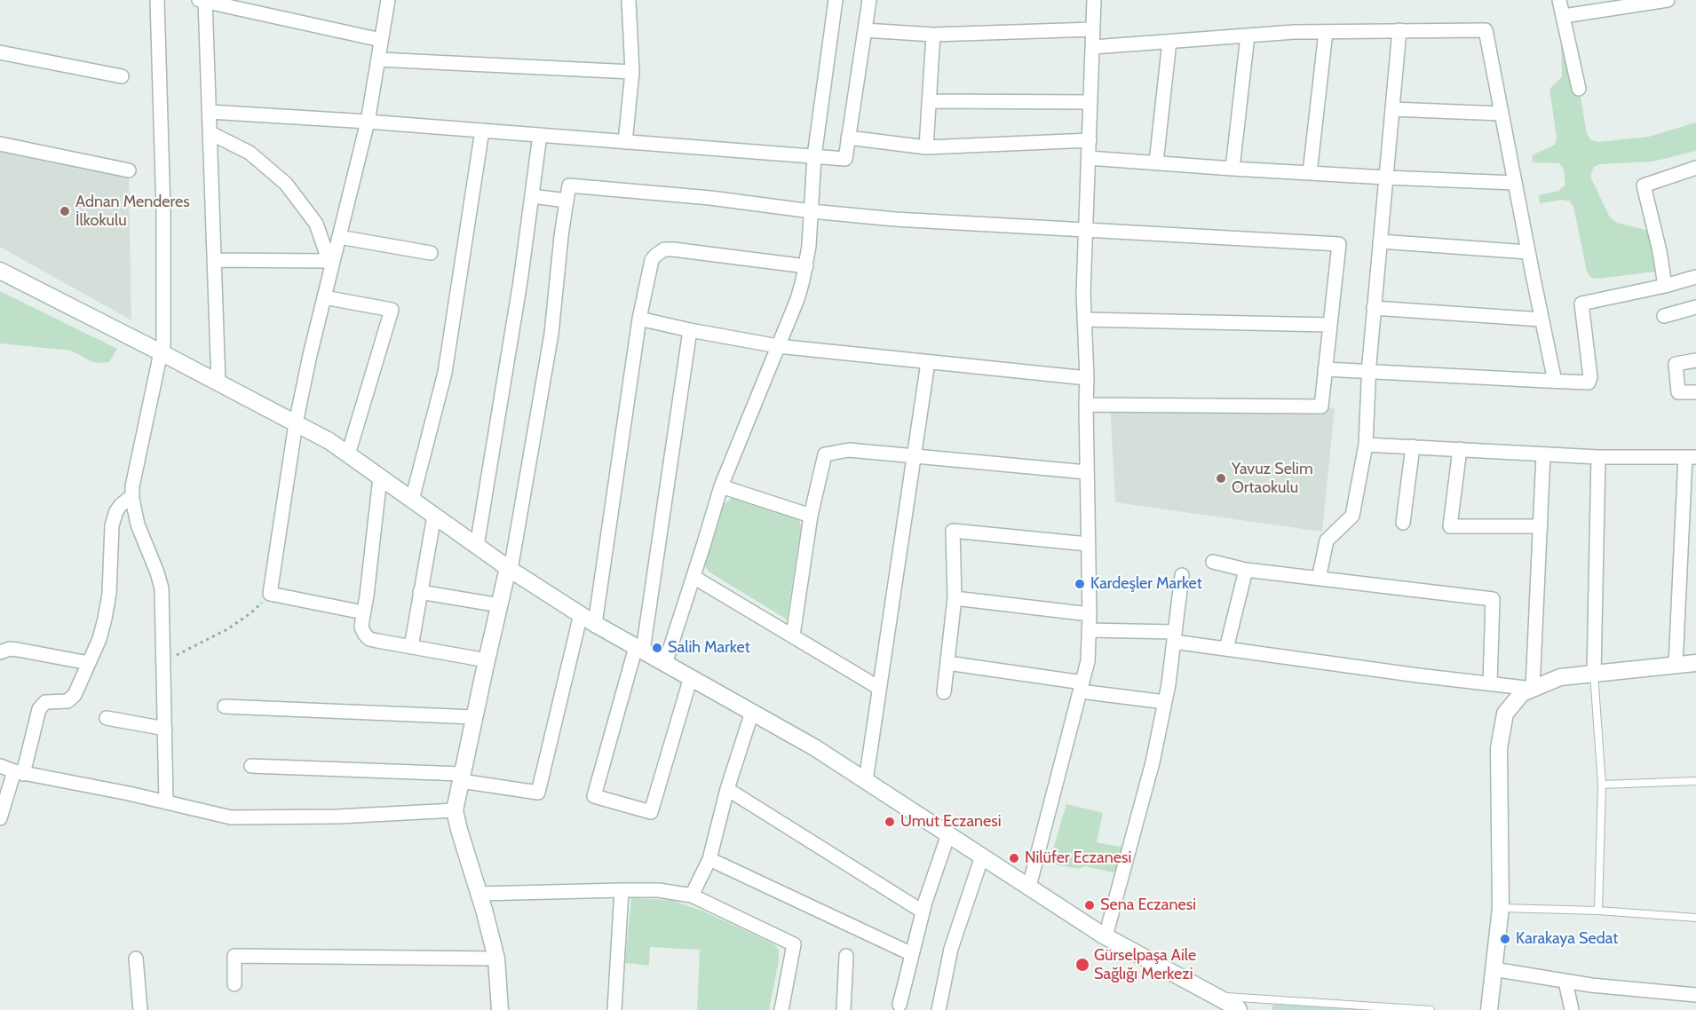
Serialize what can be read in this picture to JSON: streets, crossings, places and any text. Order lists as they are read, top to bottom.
{
  "places": [
    "Adnan Menderes İlkokulu",
    "Yavuz Selim Ortaokulu",
    "Kardeşler Market",
    "Salih Market",
    "Umut Eczanesi",
    "Nilüfer Eczanesi",
    "Sena Eczanesi",
    "Karakaya Sedat",
    "Gürselpaşa Aile Sağlığı Merkezi"
  ]
}
